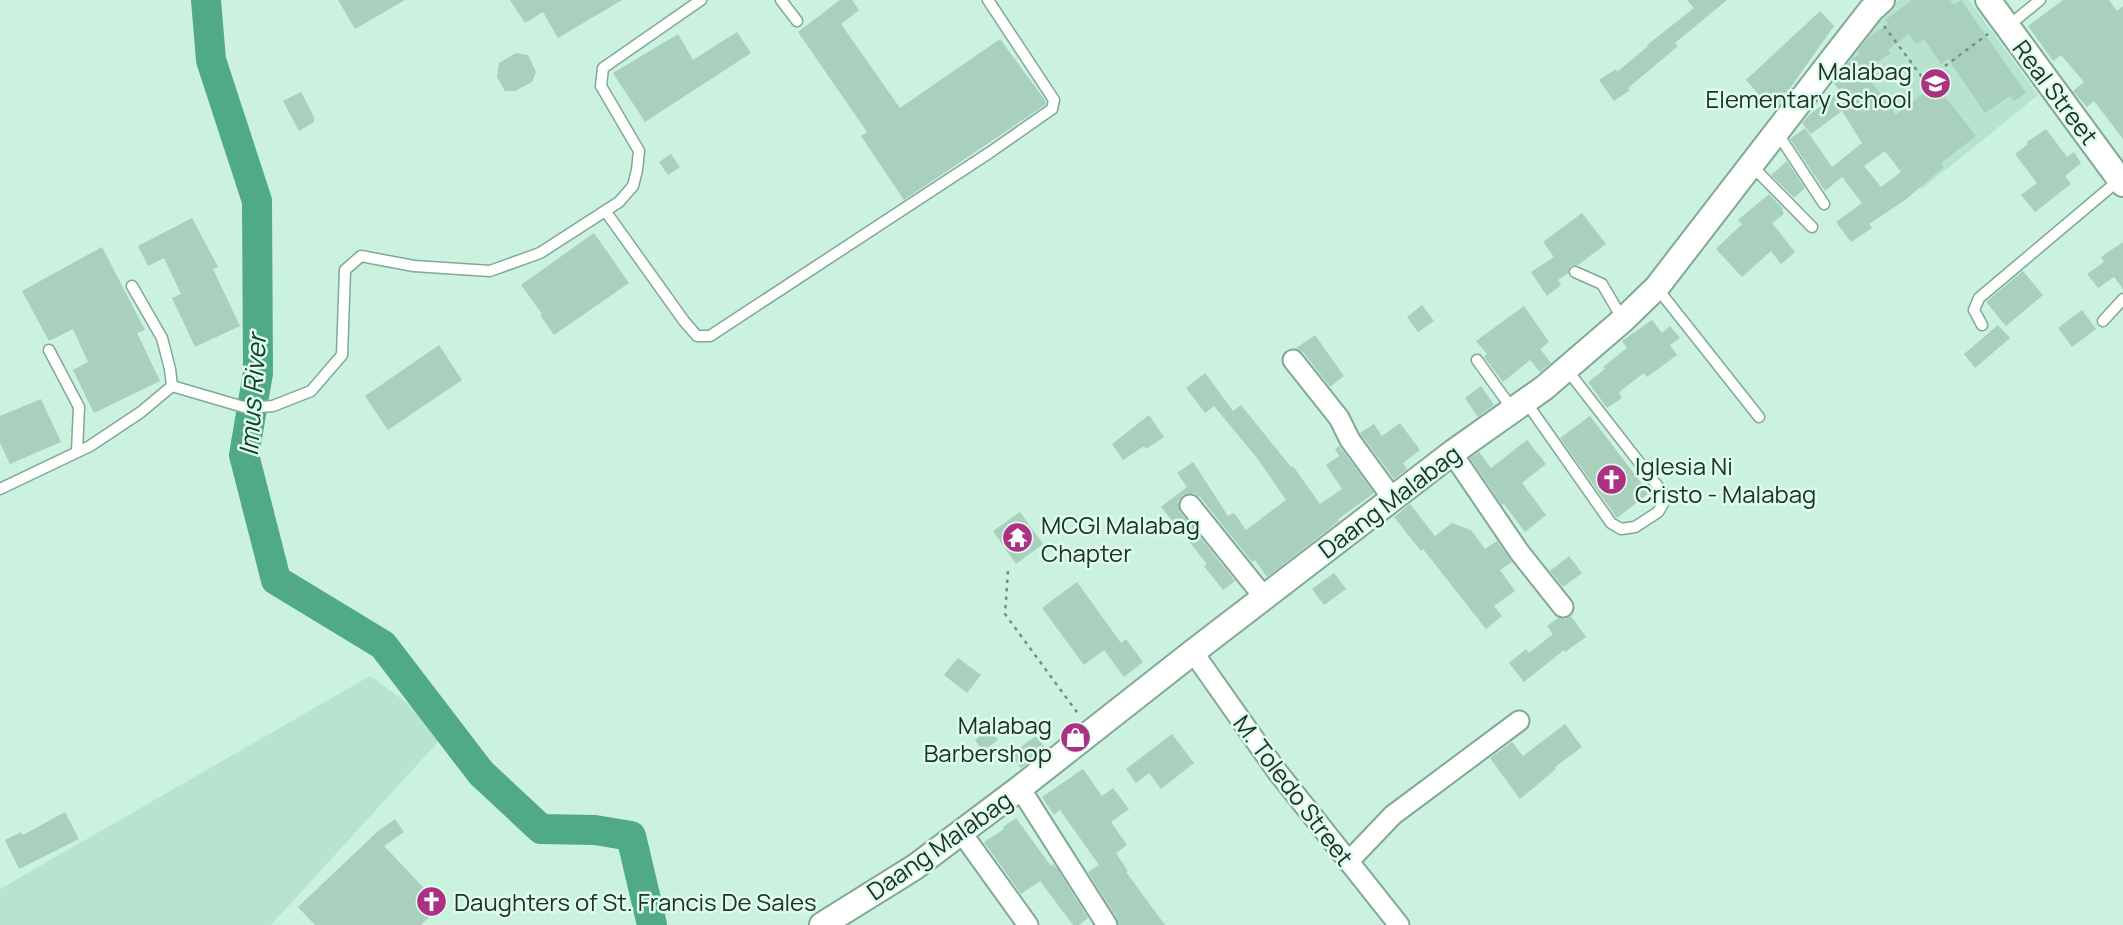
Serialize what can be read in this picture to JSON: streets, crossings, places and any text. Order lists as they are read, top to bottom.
{
  "streets": {
    "street": ["Real Street", "Daang Malabag", "M. Toledo Street"]
  },
  "crossings": [
    ["Daang Malabag", "M. Toledo Street"]
  ],
  "water": ["Imus River"],
  "places": {
    "school or university": ["Malabag Elementary School"],
    "church": ["Iglesia Ni Cristo - Malabag", "Daughters of St. Francis De Sales"],
    "temple": ["MCGI Malabag Chapter"],
    "shop": ["Malabag Barbershop"]
  }
}
